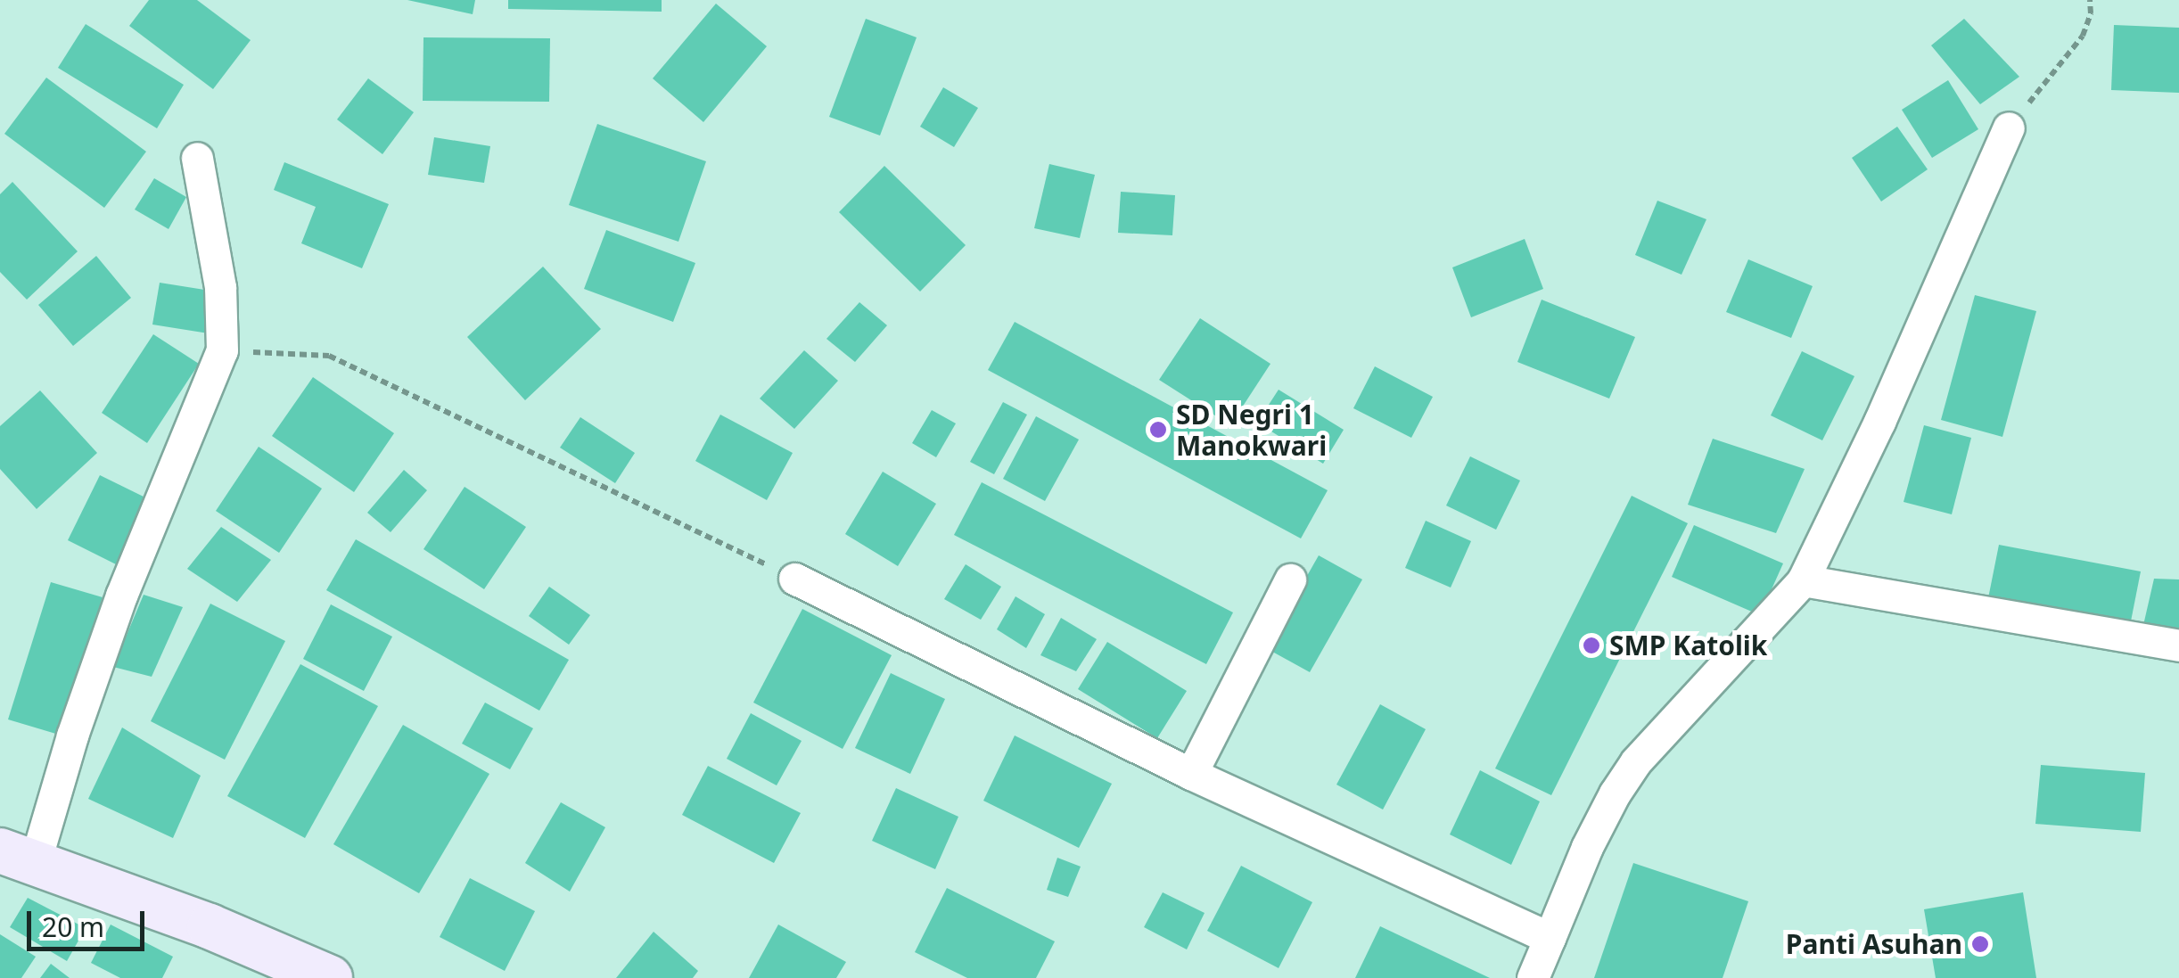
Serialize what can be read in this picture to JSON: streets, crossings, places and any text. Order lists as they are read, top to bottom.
{
  "places": ["SD Negri 1 Manokwari", "SMP Katolik", "Panti Asuhan"],
  "scale_bar": "20 m"
}
